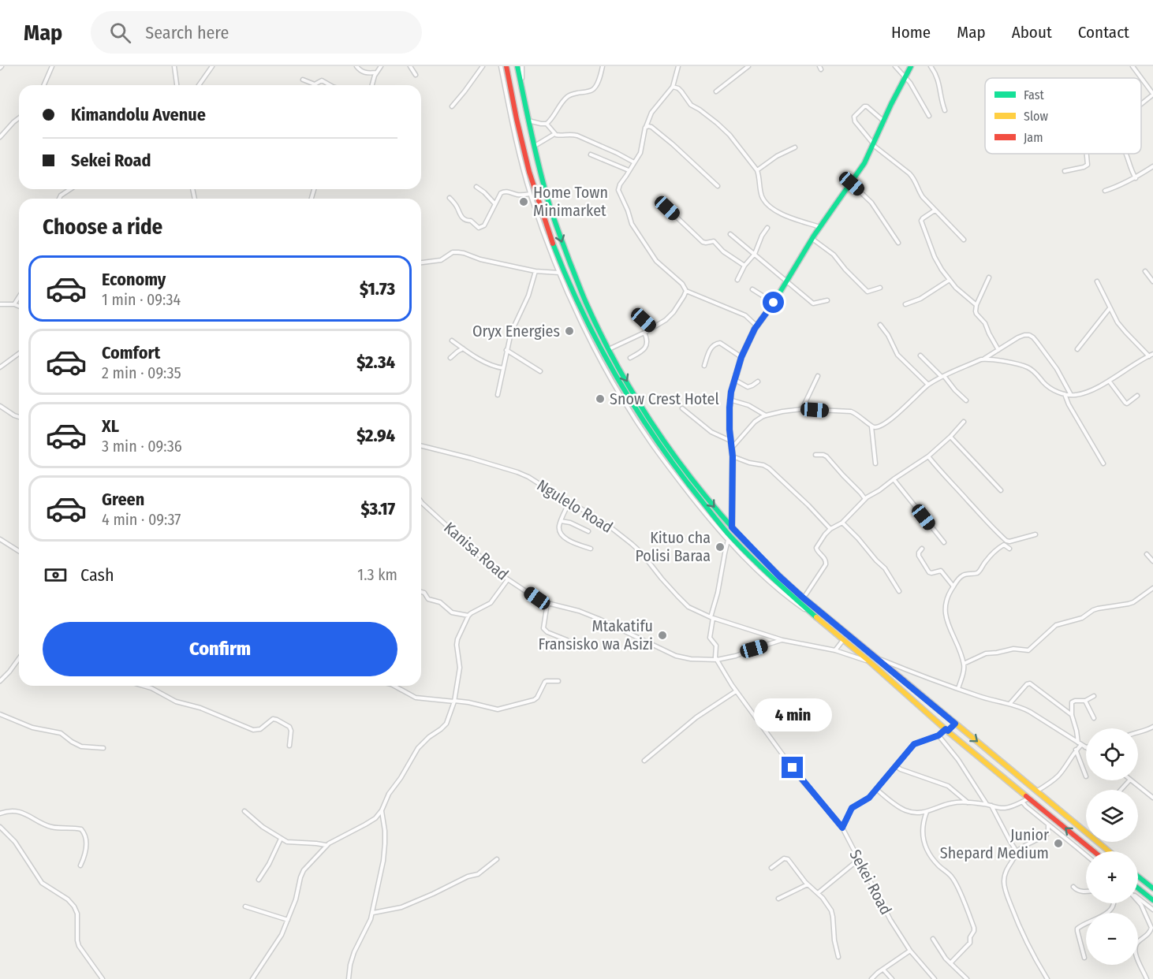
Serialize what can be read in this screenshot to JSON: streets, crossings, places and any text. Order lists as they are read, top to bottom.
{
  "streets": {
    "street": ["Ngulelo Road", "Kanisa Road", "Sekei Road"]
  },
  "crossings": [
    ["Ngulelo Road", "Kanisa Road"],
    ["Ngulelo Road", "Sekei Road"],
    ["Kanisa Road", "Sekei Road"]
  ],
  "places": [
    "Home Town Minimarket",
    "Oryx Energies",
    "Snow Crest Hotel",
    "Kituo cha Polisi Baraa",
    "Mtakatifu Fransisko wa Asizi",
    "Junior Shepard Medium"
  ],
  "legend": ["Fast", "Slow", "Jam"],
  "page": {
    "header": "Map",
    "search": "Search here",
    "nav": [
      "Home",
      "Map",
      "About",
      "Contact"
    ],
    "banner": ["Kimandolu Avenue", "Sekei Road"],
    "heading": "Choose a ride",
    "list": [
      {
        "name": "Economy",
        "note": "1 min · 09:34",
        "value": "$1.73"
      },
      {
        "name": "Comfort",
        "note": "2 min · 09:35",
        "value": "$2.34"
      },
      {
        "name": "XL",
        "note": "3 min · 09:36",
        "value": "$2.94"
      },
      {
        "name": "Green",
        "note": "4 min · 09:37",
        "value": "$3.17"
      }
    ],
    "pay": ["Cash", "1.3 km"],
    "buttons": "Confirm",
    "bubble": "4 min",
    "map_buttons": ["+", "−"]
  }
}
